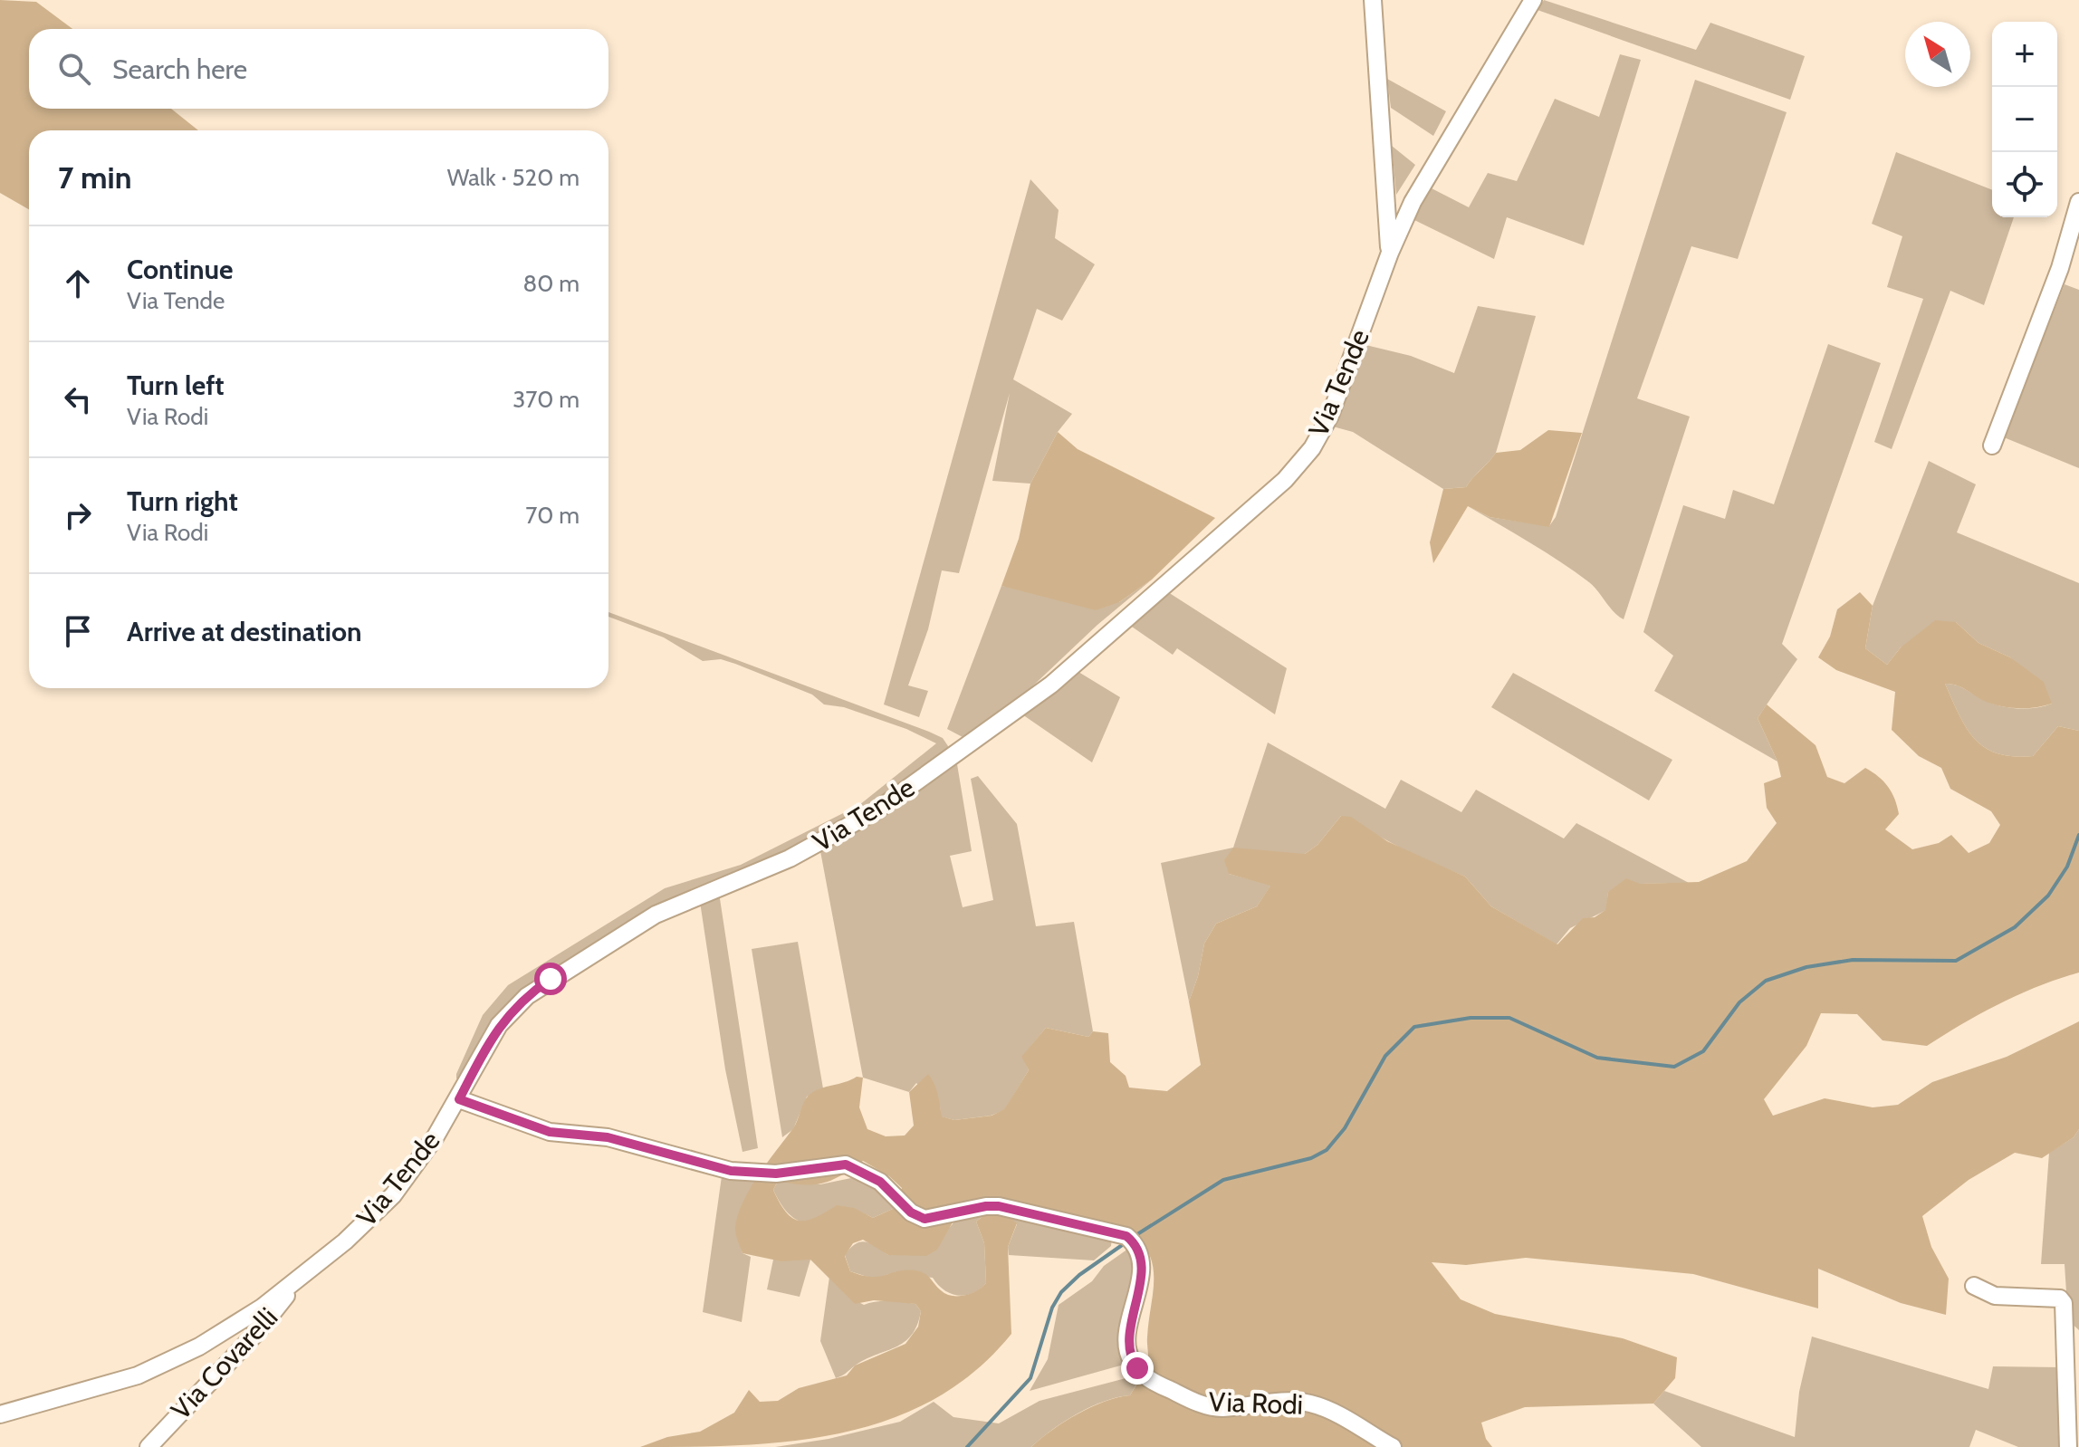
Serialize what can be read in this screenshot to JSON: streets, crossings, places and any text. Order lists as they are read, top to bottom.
{
  "streets": {
    "street": ["Via Tende", "Via Covarelli", "Via Rodi"]
  },
  "crossings": [
    ["Via Tende", "Via Covarelli"],
    ["Via Tende", "Via Rodi"]
  ],
  "north": "top left",
  "page": {
    "map_buttons": ["+", "−"],
    "search": "Search here",
    "heading": ["7 min", "Walk · 520 m"],
    "list": [
      ["Continue", "Via Tende", "80 m"],
      ["Turn left", "Via Rodi", "370 m"],
      ["Turn right", "Via Rodi", "70 m"],
      "Arrive at destination"
    ]
  }
}
